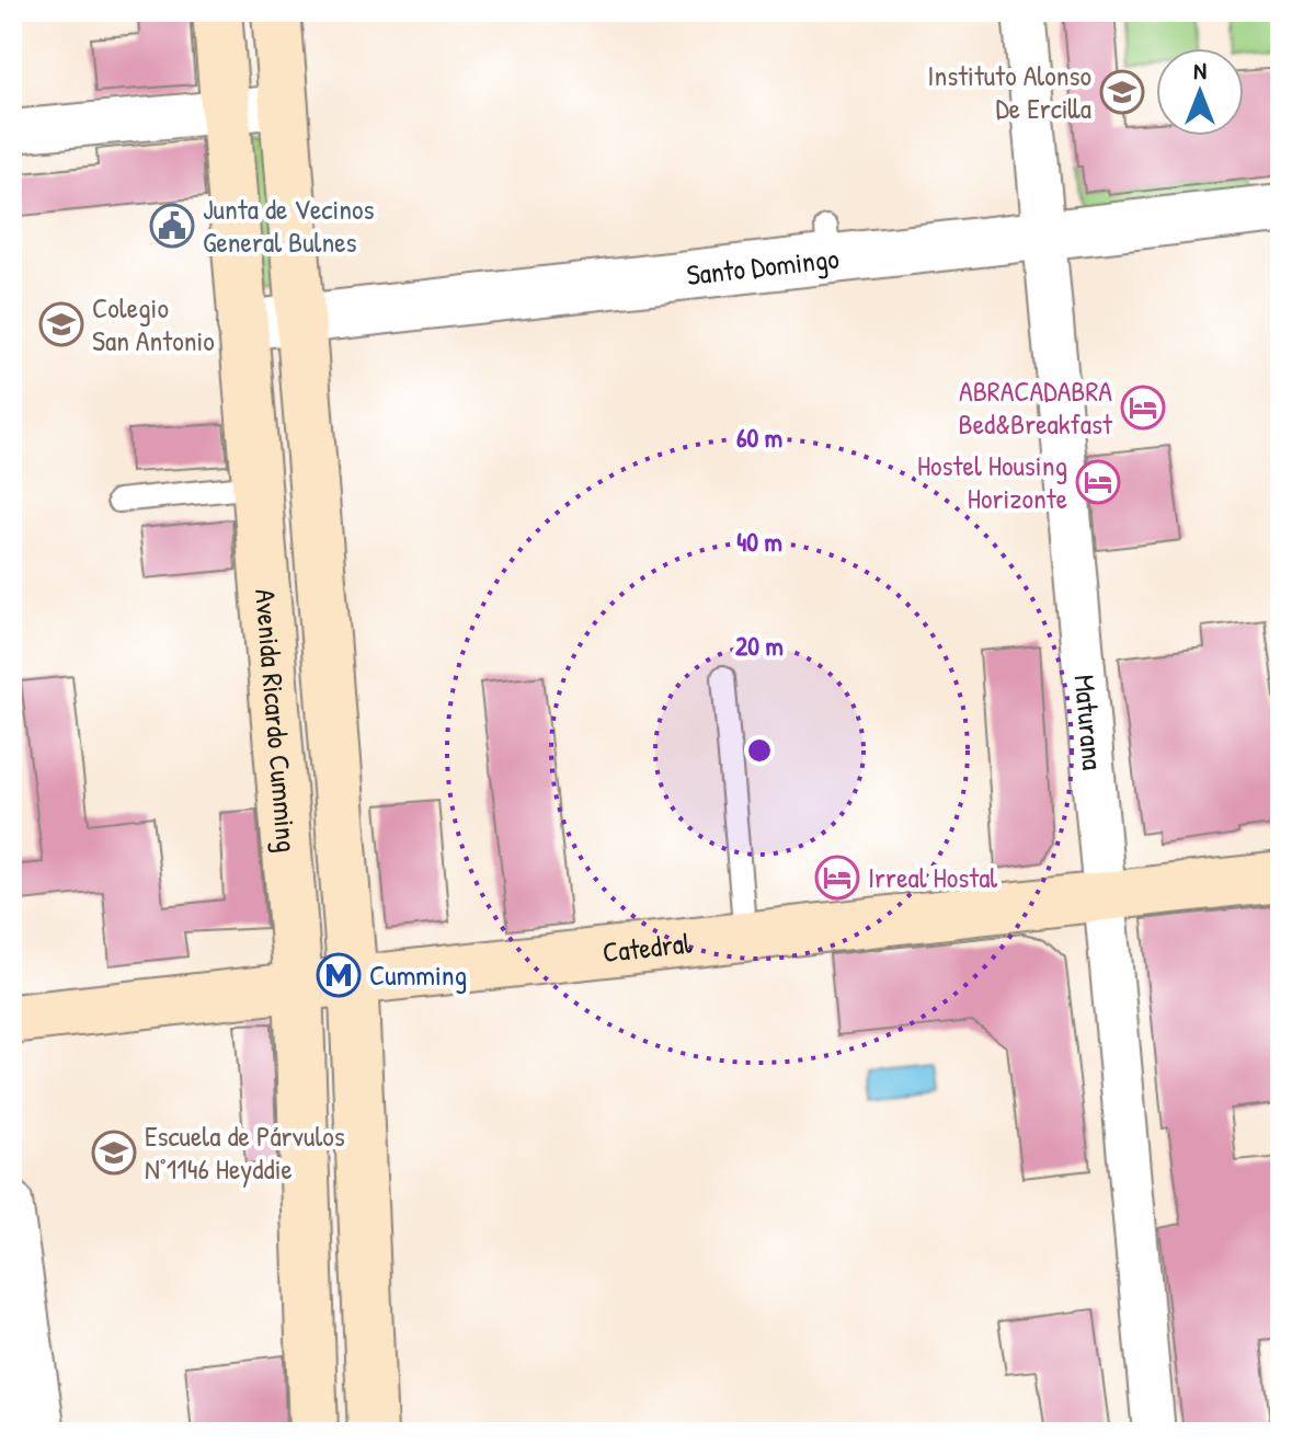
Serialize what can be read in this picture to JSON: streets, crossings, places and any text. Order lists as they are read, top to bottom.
{
  "streets": {
    "main road": ["Avenida Ricardo Cumming", "Catedral"],
    "street": ["Santo Domingo", "Maturana"]
  },
  "crossings": [
    ["Santo Domingo", "Avenida Ricardo Cumming"],
    ["Santo Domingo", "Maturana"],
    ["Avenida Ricardo Cumming", "Catedral"],
    ["Maturana", "Catedral"]
  ],
  "places": {
    "school or university": ["Instituto Alonso De Ercilla", "Colegio San Antonio", "Escuela de Párvulos N°1146 Heyddie"],
    "public building": ["Junta de Vecinos General Bulnes"],
    "hotel": ["ABRACADABRA Bed&Breakfast", "Hostel Housing Horizonte", "Irreal Hostal"],
    "metro station": ["Cumming"]
  },
  "north": "top",
  "rings": ["60 m", "40 m", "20 m"]
}
